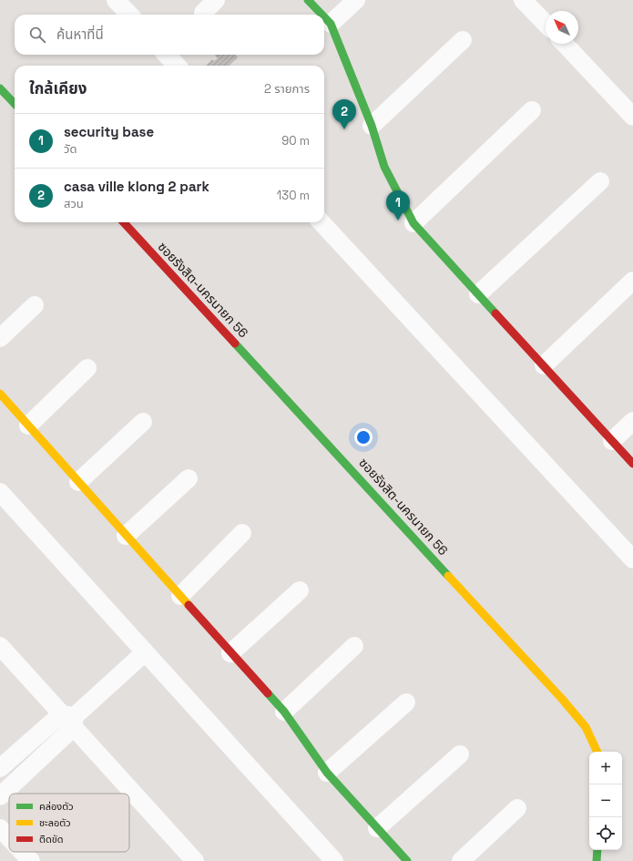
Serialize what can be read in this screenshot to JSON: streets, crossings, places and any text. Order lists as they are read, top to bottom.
{
  "streets": {
    "street": ["ซอยรังสิต-นครนายก 56"]
  },
  "legend": ["คล่องตัว", "ชะลอตัว", "ติดขัด"],
  "north": "top left",
  "page": {
    "search": "ค้นหาที่นี่",
    "heading": ["ใกล้เคียง", "2 รายการ"],
    "pins": ["2", "1"],
    "list": [
      {
        "mark": "1",
        "name": "security base",
        "note": "วัด",
        "value": "90 m"
      },
      {
        "mark": "2",
        "name": "casa ville klong 2 park",
        "note": "สวน",
        "value": "130 m"
      }
    ],
    "map_buttons": ["+", "−"]
  }
}
